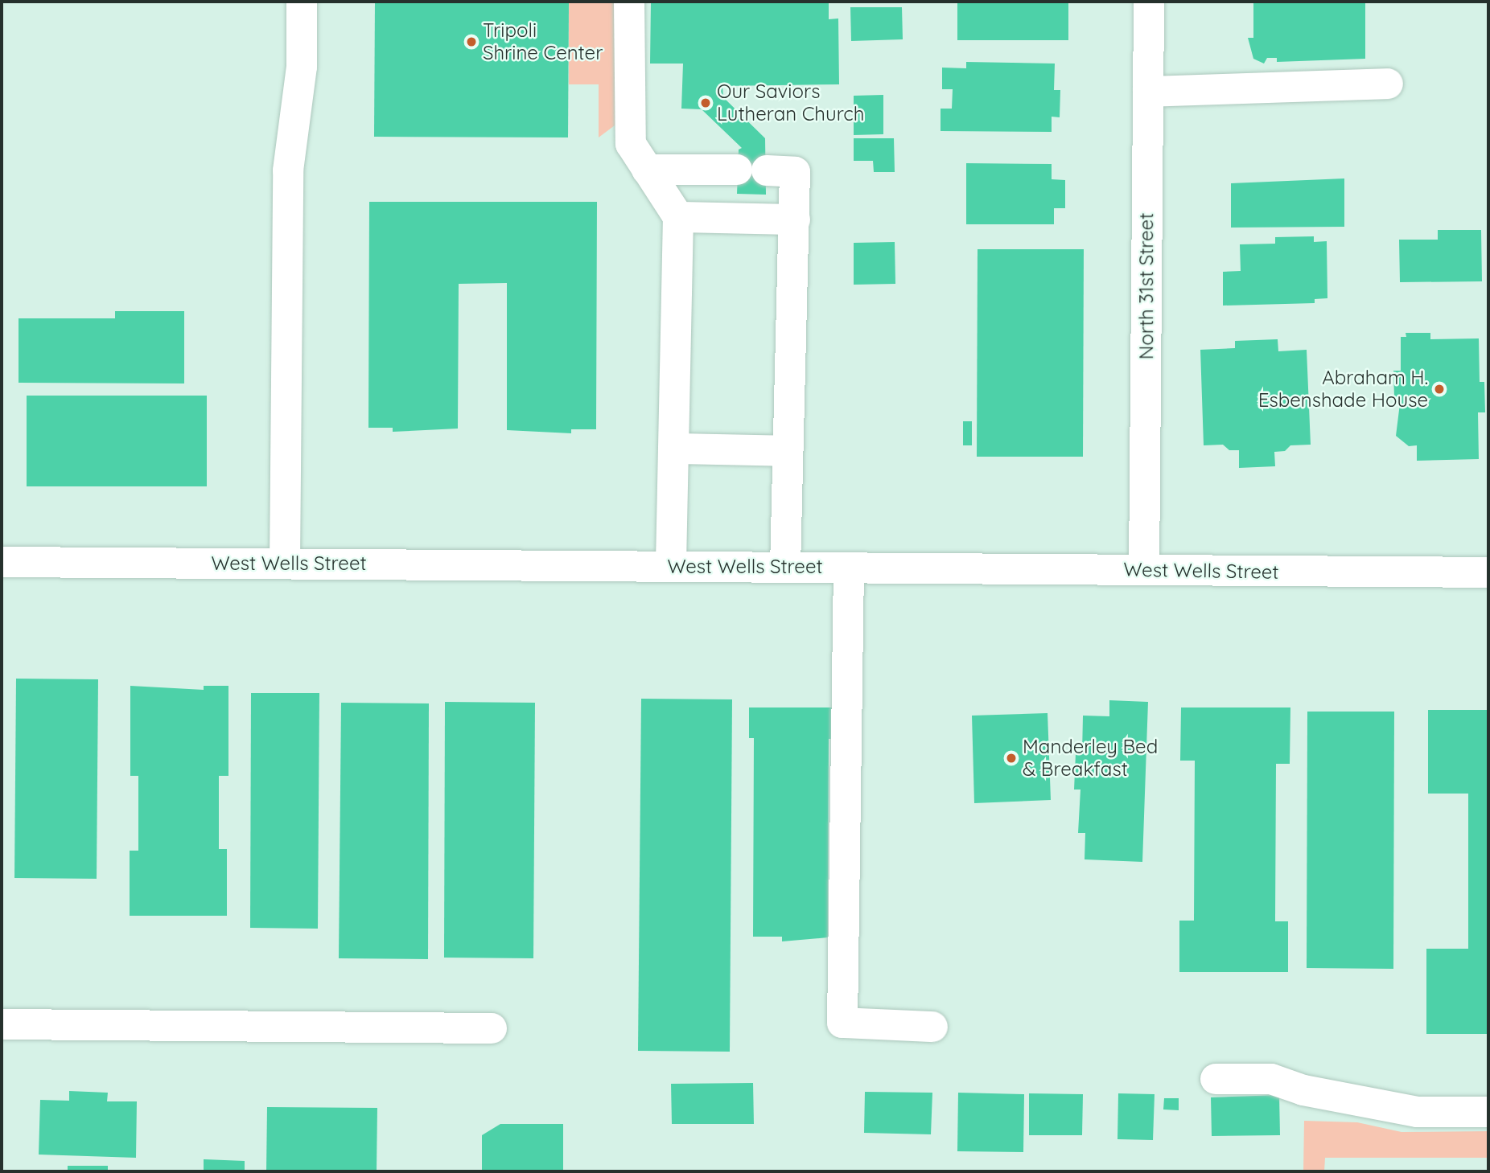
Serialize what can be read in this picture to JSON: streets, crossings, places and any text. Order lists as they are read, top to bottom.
{
  "streets": {
    "street": ["North 31st Street", "West Wells Street"]
  },
  "crossings": [
    ["North 31st Street", "West Wells Street"]
  ],
  "places": [
    "Tripoli Shrine Center",
    "Our Saviors Lutheran Church",
    "Abraham H. Esbenshade House",
    "Manderley Bed & Breakfast"
  ]
}
